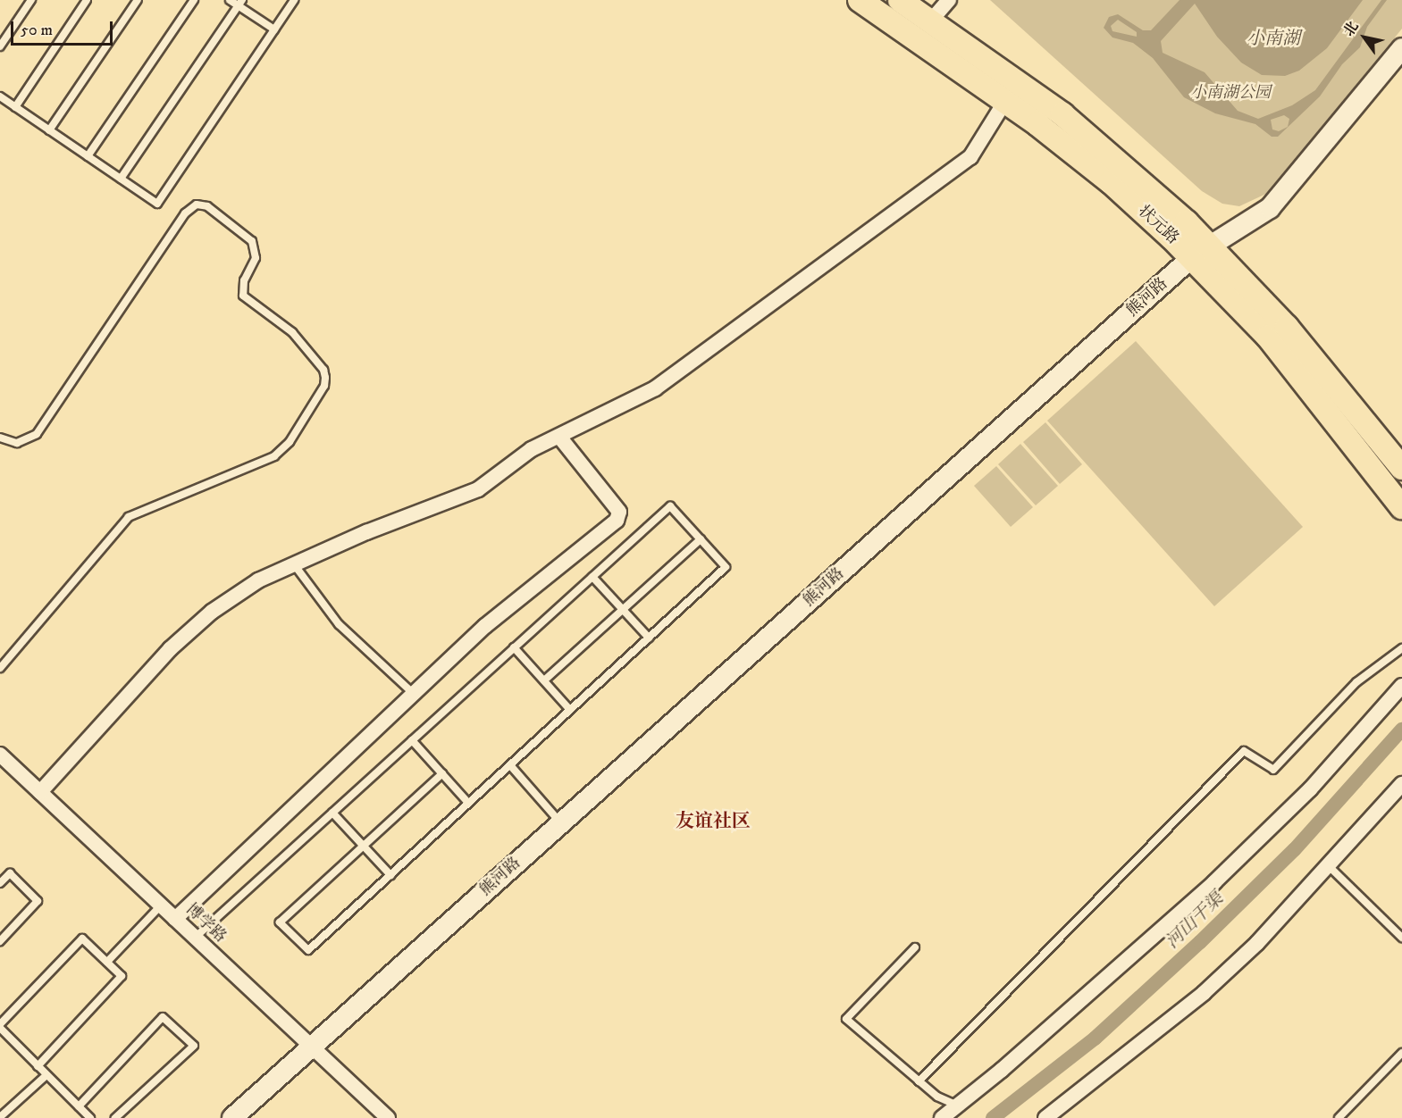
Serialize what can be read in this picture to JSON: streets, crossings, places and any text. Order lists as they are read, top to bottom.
{
  "streets": {
    "main road": ["状元路"],
    "street": ["熊河路", "博学路"]
  },
  "crossings": [
    ["状元路", "熊河路"],
    ["熊河路", "博学路"]
  ],
  "districts": ["友谊社区"],
  "water": ["小南湖", "河山干渠"],
  "parks": ["小南湖公园"],
  "scale_bar": "50 m",
  "north": "top left"
}
